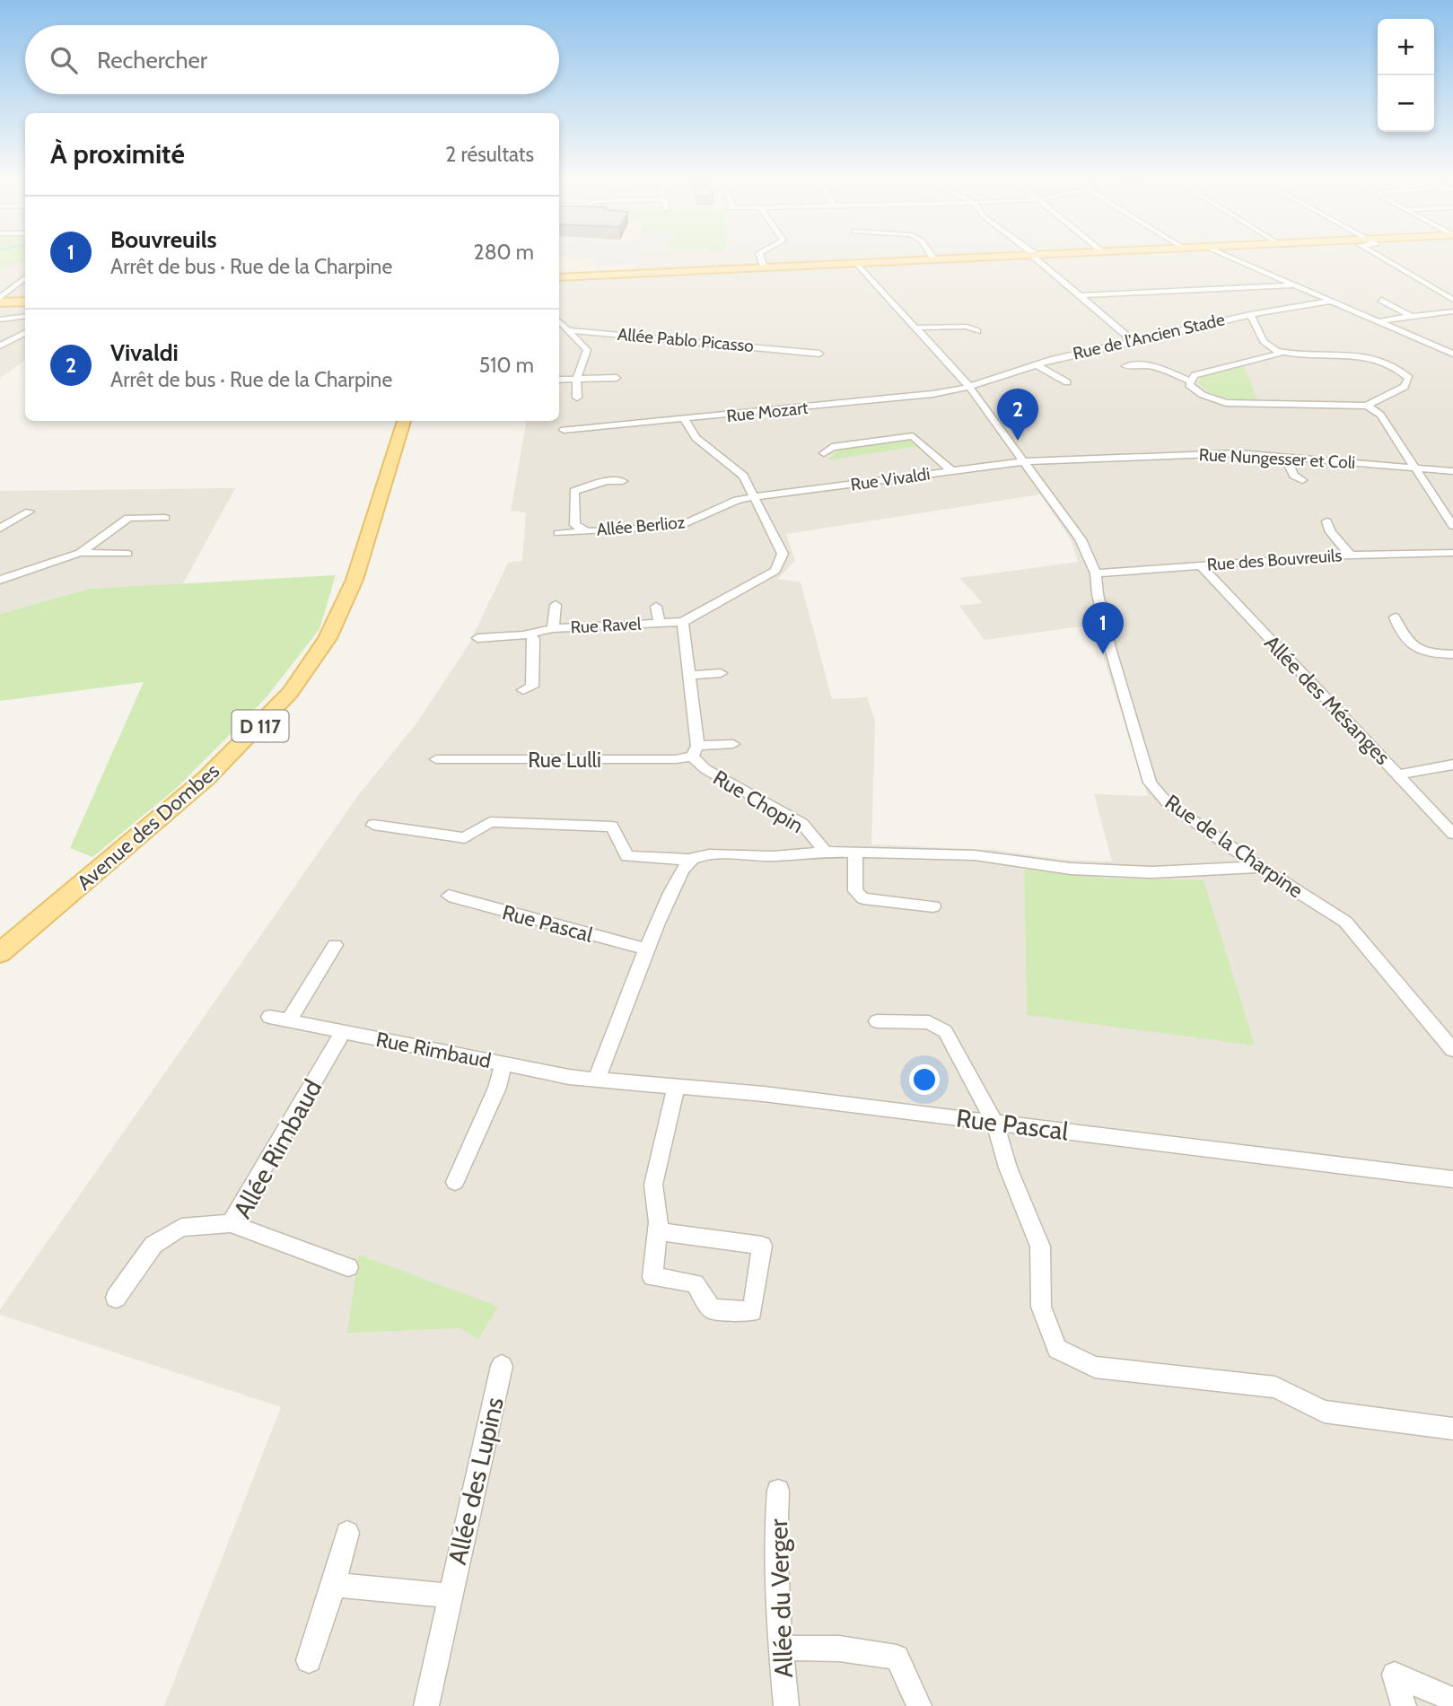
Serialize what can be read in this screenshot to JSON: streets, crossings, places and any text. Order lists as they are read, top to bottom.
{
  "streets": {
    "main road": ["D 117", "Avenue des Dombes"],
    "street": [
      "Rue de l’Ancien Stade",
      "Allée Pablo Picasso",
      "Rue Mozart",
      "Rue Nungesser et Coli",
      "Rue Vivaldi",
      "Allée Berlioz",
      "Rue des Bouvreuils",
      "Rue Ravel",
      "Allée des Mésanges",
      "Rue Lulli",
      "Rue Chopin",
      "Rue de la Charpine",
      "Rue Pascal",
      "Rue Rimbaud",
      "Allée Rimbaud",
      "Allée des Lupins",
      "Allée du Verger"
    ]
  },
  "crossings": [
    ["Rue de l’Ancien Stade", "Rue Mozart"],
    ["Rue de l’Ancien Stade", "Rue de la Charpine"],
    ["Rue Mozart", "Rue de la Charpine"],
    ["Rue Nungesser et Coli", "Rue Vivaldi"],
    ["Rue Nungesser et Coli", "Rue de la Charpine"],
    ["Rue Vivaldi", "Allée Berlioz"],
    ["Rue Vivaldi", "Rue de la Charpine"],
    ["Rue des Bouvreuils", "Allée des Mésanges"],
    ["Rue des Bouvreuils", "Rue de la Charpine"],
    ["Rue Lulli", "Rue Chopin"],
    ["Rue Pascal", "Rue Rimbaud"],
    ["Rue Rimbaud", "Allée Rimbaud"]
  ],
  "page": {
    "map_buttons": ["+", "−"],
    "search": "Rechercher",
    "heading": ["À proximité", "2 résultats"],
    "list": [
      {
        "mark": "1",
        "name": "Bouvreuils",
        "note": "Arrêt de bus · Rue de la Charpine",
        "value": "280 m"
      },
      {
        "mark": "2",
        "name": "Vivaldi",
        "note": "Arrêt de bus · Rue de la Charpine",
        "value": "510 m"
      }
    ],
    "pins": ["2", "1"]
  }
}
